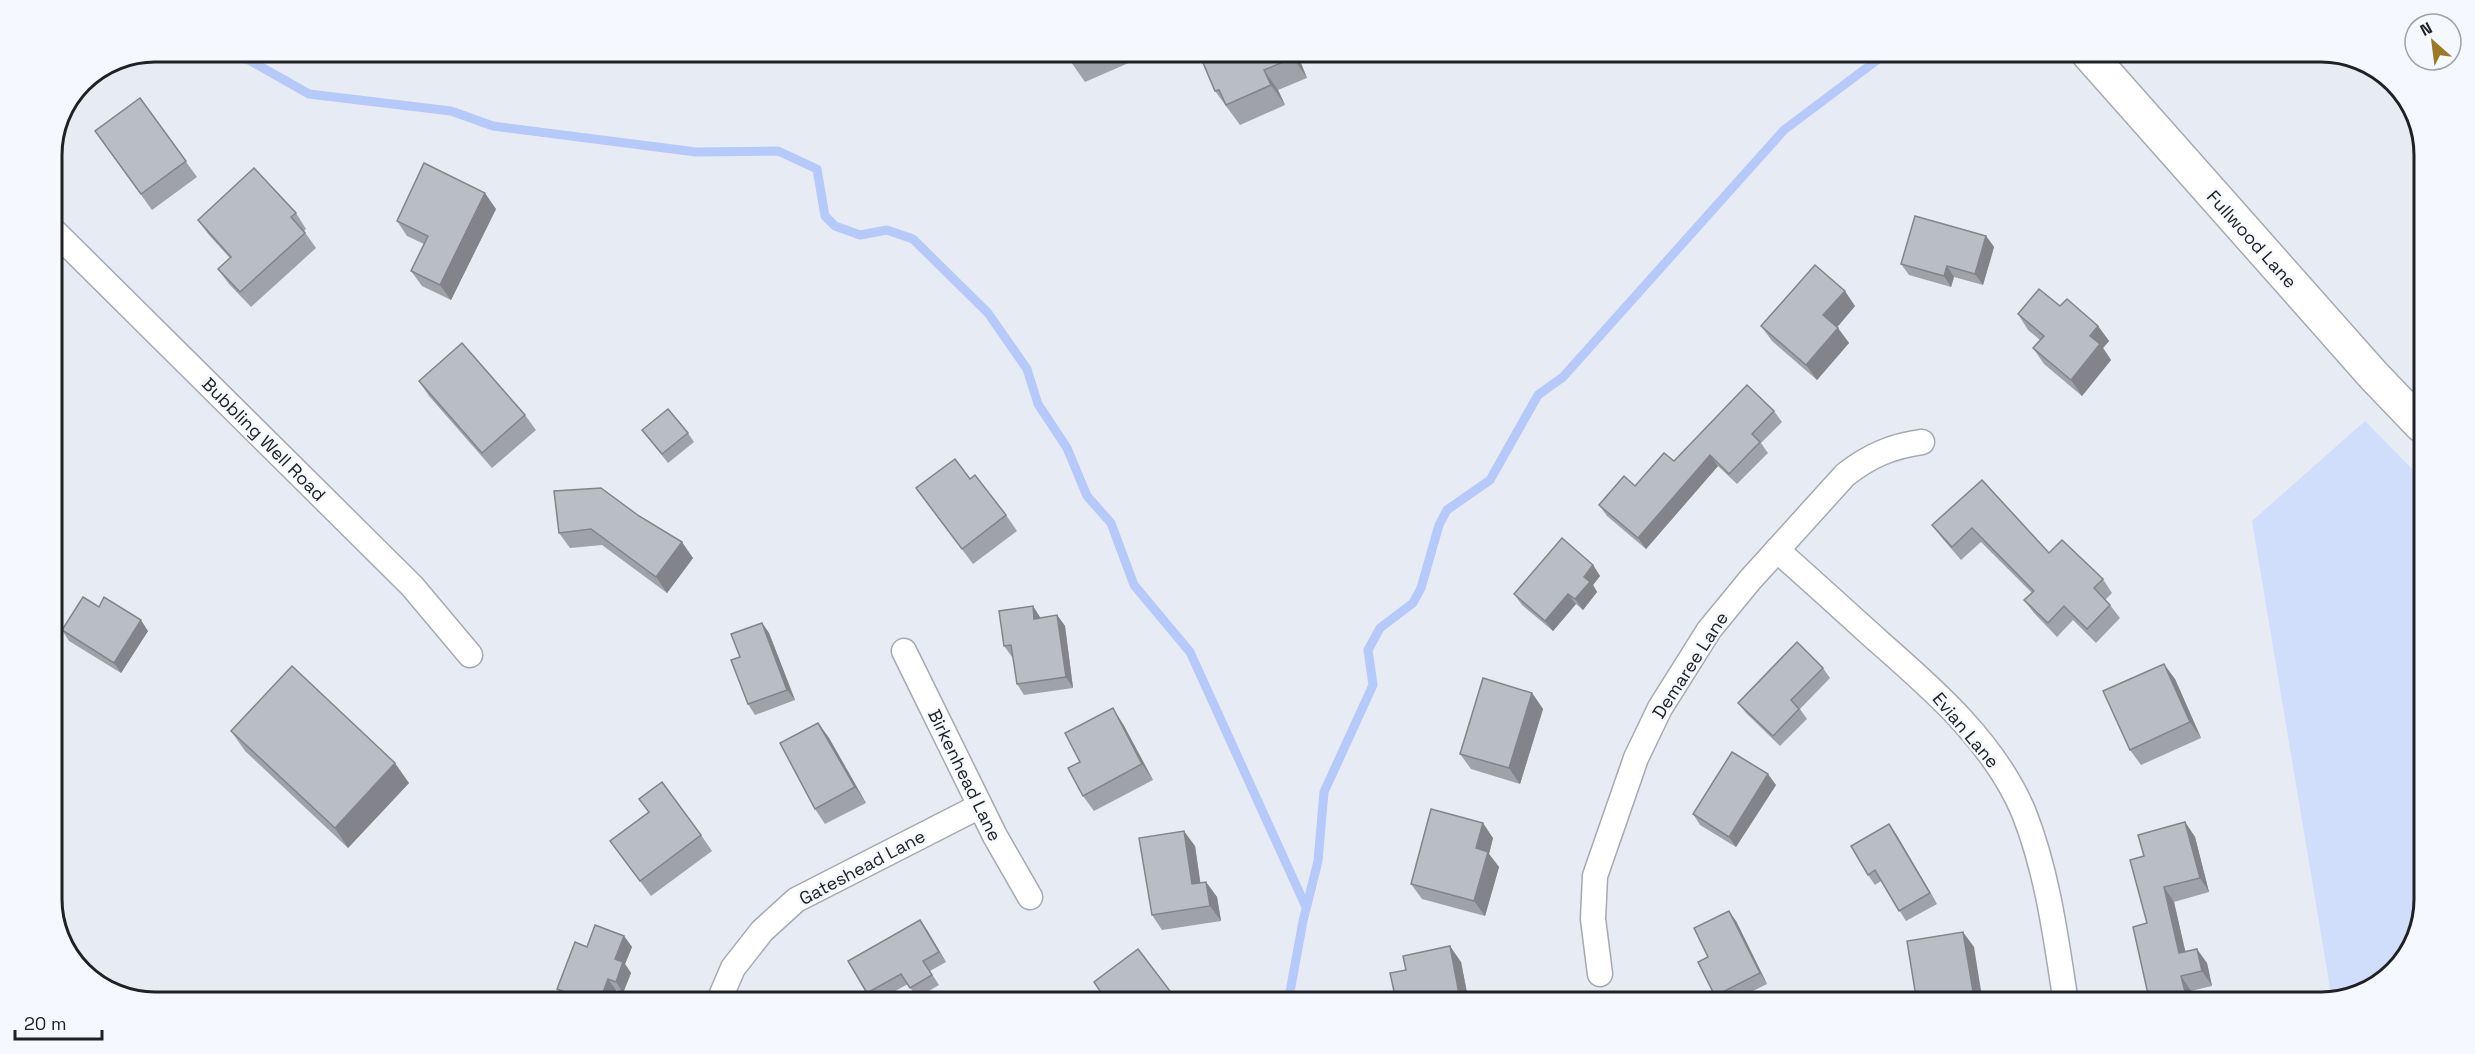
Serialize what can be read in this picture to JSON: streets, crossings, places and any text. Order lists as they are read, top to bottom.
{
  "streets": {
    "street": [
      "Fullwood Lane",
      "Bubbling Well Road",
      "Demaree Lane",
      "Evian Lane",
      "Birkenhead Lane",
      "Gateshead Lane"
    ]
  },
  "crossings": [
    ["Demaree Lane", "Evian Lane"],
    ["Birkenhead Lane", "Gateshead Lane"]
  ],
  "scale_bar": "20 m",
  "north": "top left"
}
